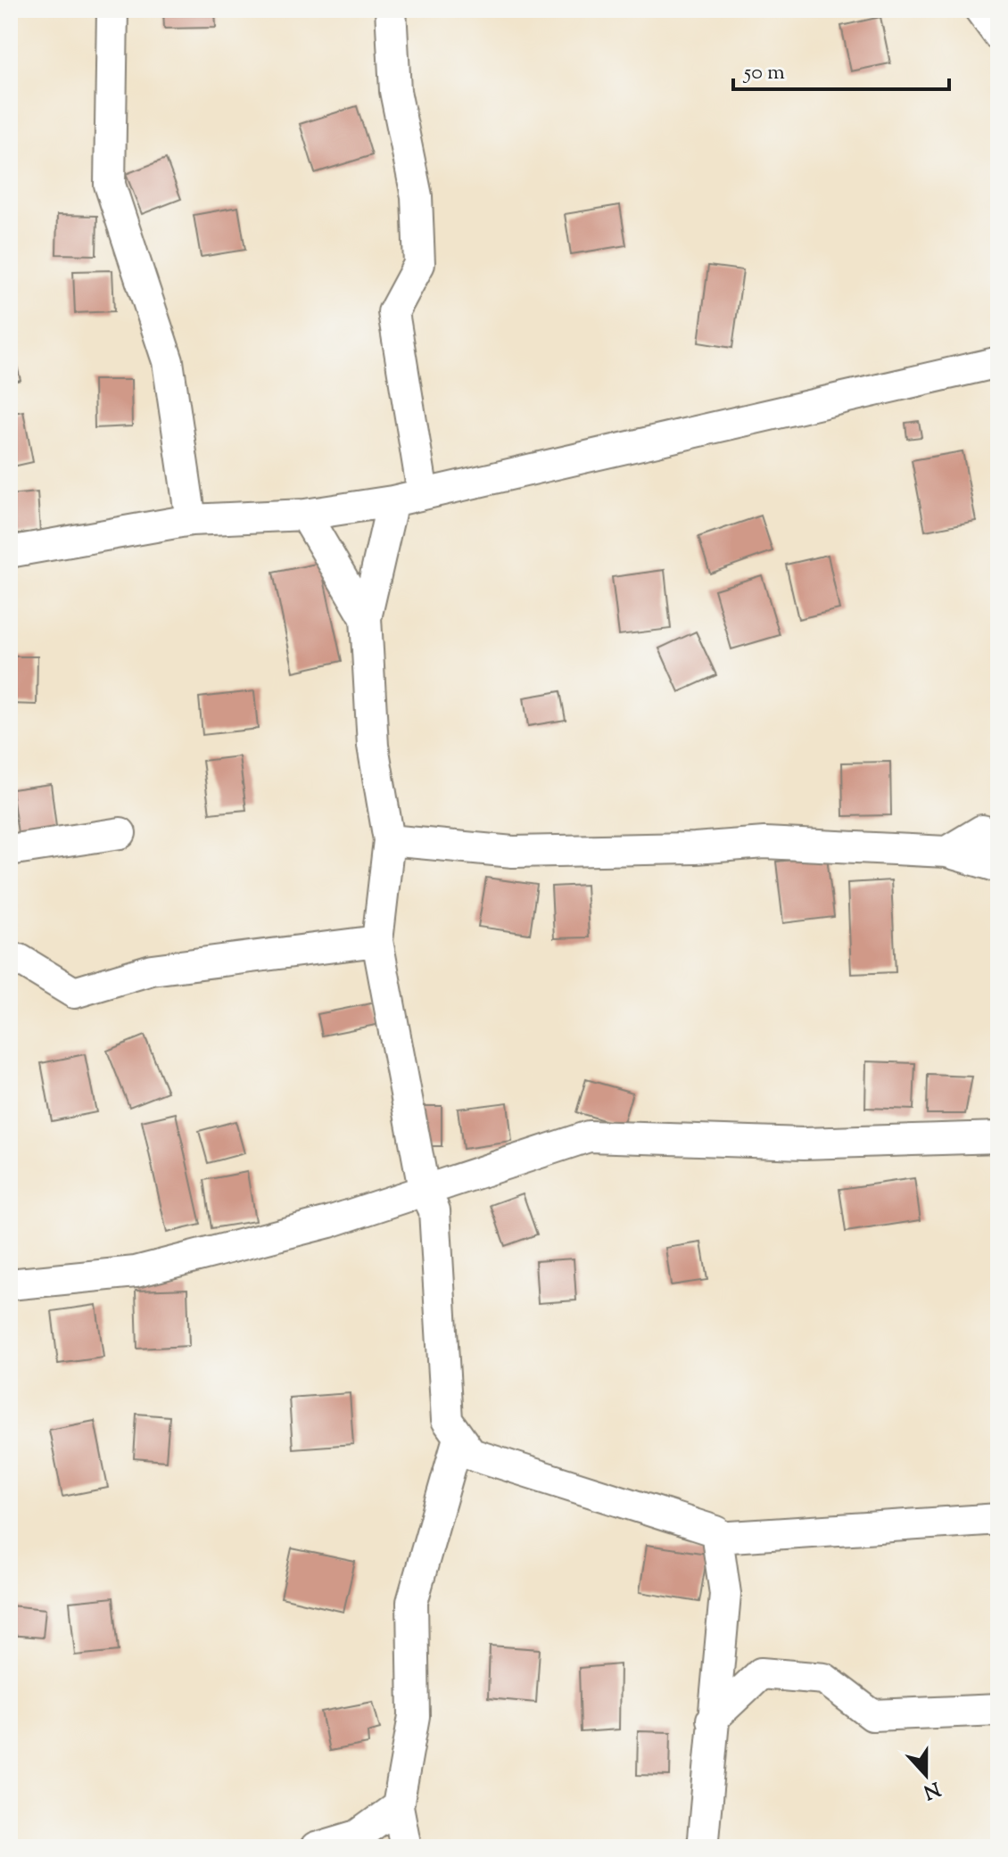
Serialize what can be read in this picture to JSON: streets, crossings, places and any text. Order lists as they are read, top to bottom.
{
  "scale_bar": "50 m",
  "north": "bottom"
}
